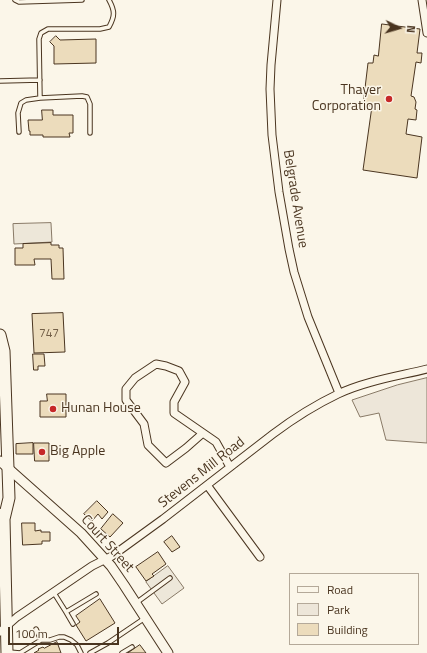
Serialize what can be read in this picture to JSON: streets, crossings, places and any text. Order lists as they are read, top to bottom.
{
  "streets": {
    "main road": ["Court Street"],
    "street": ["Belgrade Avenue", "Stevens Mill Road"]
  },
  "crossings": [
    ["Belgrade Avenue", "Stevens Mill Road"],
    ["Stevens Mill Road", "Court Street"]
  ],
  "places": ["Thayer Corporation", "Hunan House", "Big Apple"],
  "house_numbers": ["747"],
  "legend": ["Road", "Park", "Building"],
  "scale_bar": "100 m",
  "north": "right"
}
